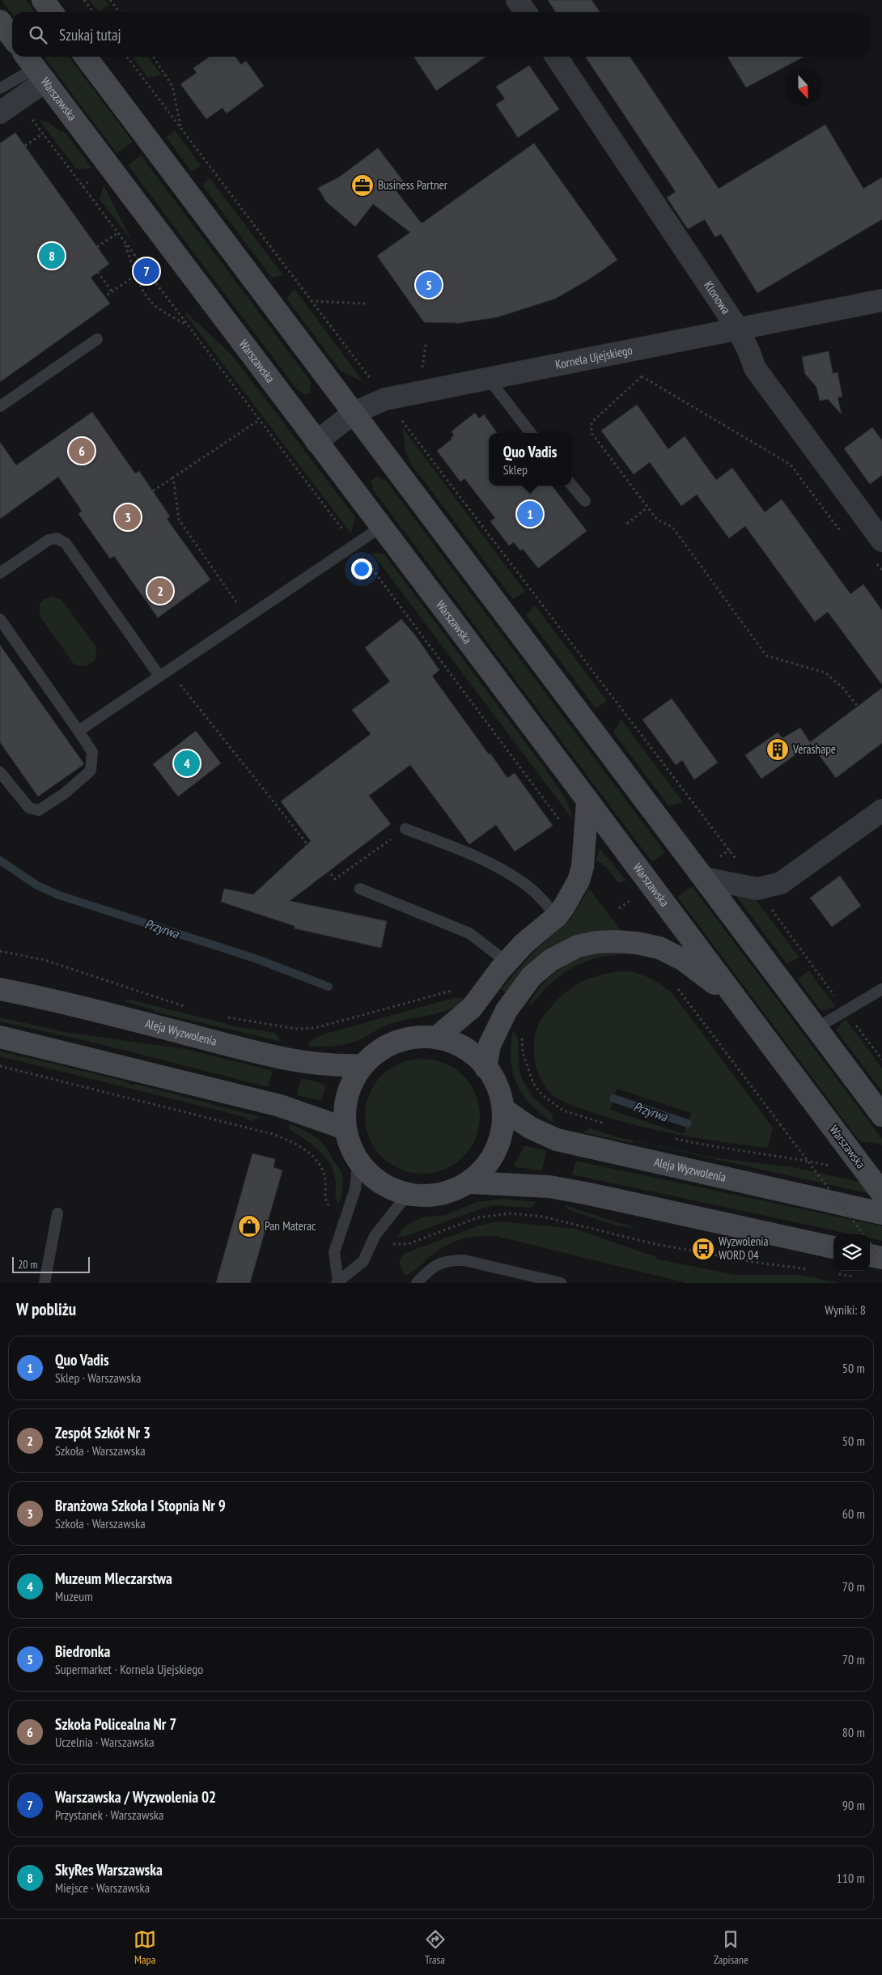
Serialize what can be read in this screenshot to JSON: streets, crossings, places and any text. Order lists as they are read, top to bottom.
{
  "streets": {
    "main road": ["Warszawska", "Aleja Wyzwolenia"],
    "street": ["Klonowa", "Kornela Ujejskiego"]
  },
  "crossings": [
    ["Warszawska", "Kornela Ujejskiego"],
    ["Klonowa", "Kornela Ujejskiego"]
  ],
  "water": ["Przyrwa"],
  "places": {
    "office": ["Business Partner"],
    "building": ["Verashape"],
    "shop": ["Pan Materac"],
    "bus stop": ["Wyzwolenia WORD 04"]
  },
  "scale_bar": "20 m",
  "north": "bottom",
  "page": {
    "search": "Szukaj tutaj",
    "pins": [
      "8",
      "7",
      "5",
      "6",
      "1",
      "3",
      "2",
      "4"
    ],
    "popup": ["Quo Vadis", "Sklep"],
    "scale": "20 m",
    "heading": ["W pobliżu", "Wyniki: 8"],
    "list": [
      {
        "mark": "1",
        "name": "Quo Vadis",
        "note": "Sklep · Warszawska",
        "value": "50 m"
      },
      {
        "mark": "2",
        "name": "Zespół Szkół Nr 3",
        "note": "Szkoła · Warszawska",
        "value": "50 m"
      },
      {
        "mark": "3",
        "name": "Branżowa Szkoła I Stopnia Nr 9",
        "note": "Szkoła · Warszawska",
        "value": "60 m"
      },
      {
        "mark": "4",
        "name": "Muzeum Mleczarstwa",
        "note": "Muzeum",
        "value": "70 m"
      },
      {
        "mark": "5",
        "name": "Biedronka",
        "note": "Supermarket · Kornela Ujejskiego",
        "value": "70 m"
      },
      {
        "mark": "6",
        "name": "Szkoła Policealna Nr 7",
        "note": "Uczelnia · Warszawska",
        "value": "80 m"
      },
      {
        "mark": "7",
        "name": "Warszawska / Wyzwolenia 02",
        "note": "Przystanek · Warszawska",
        "value": "90 m"
      },
      {
        "mark": "8",
        "name": "SkyRes Warszawska",
        "note": "Miejsce · Warszawska",
        "value": "110 m"
      }
    ],
    "nav": ["Mapa", "Trasa", "Zapisane"]
  }
}
